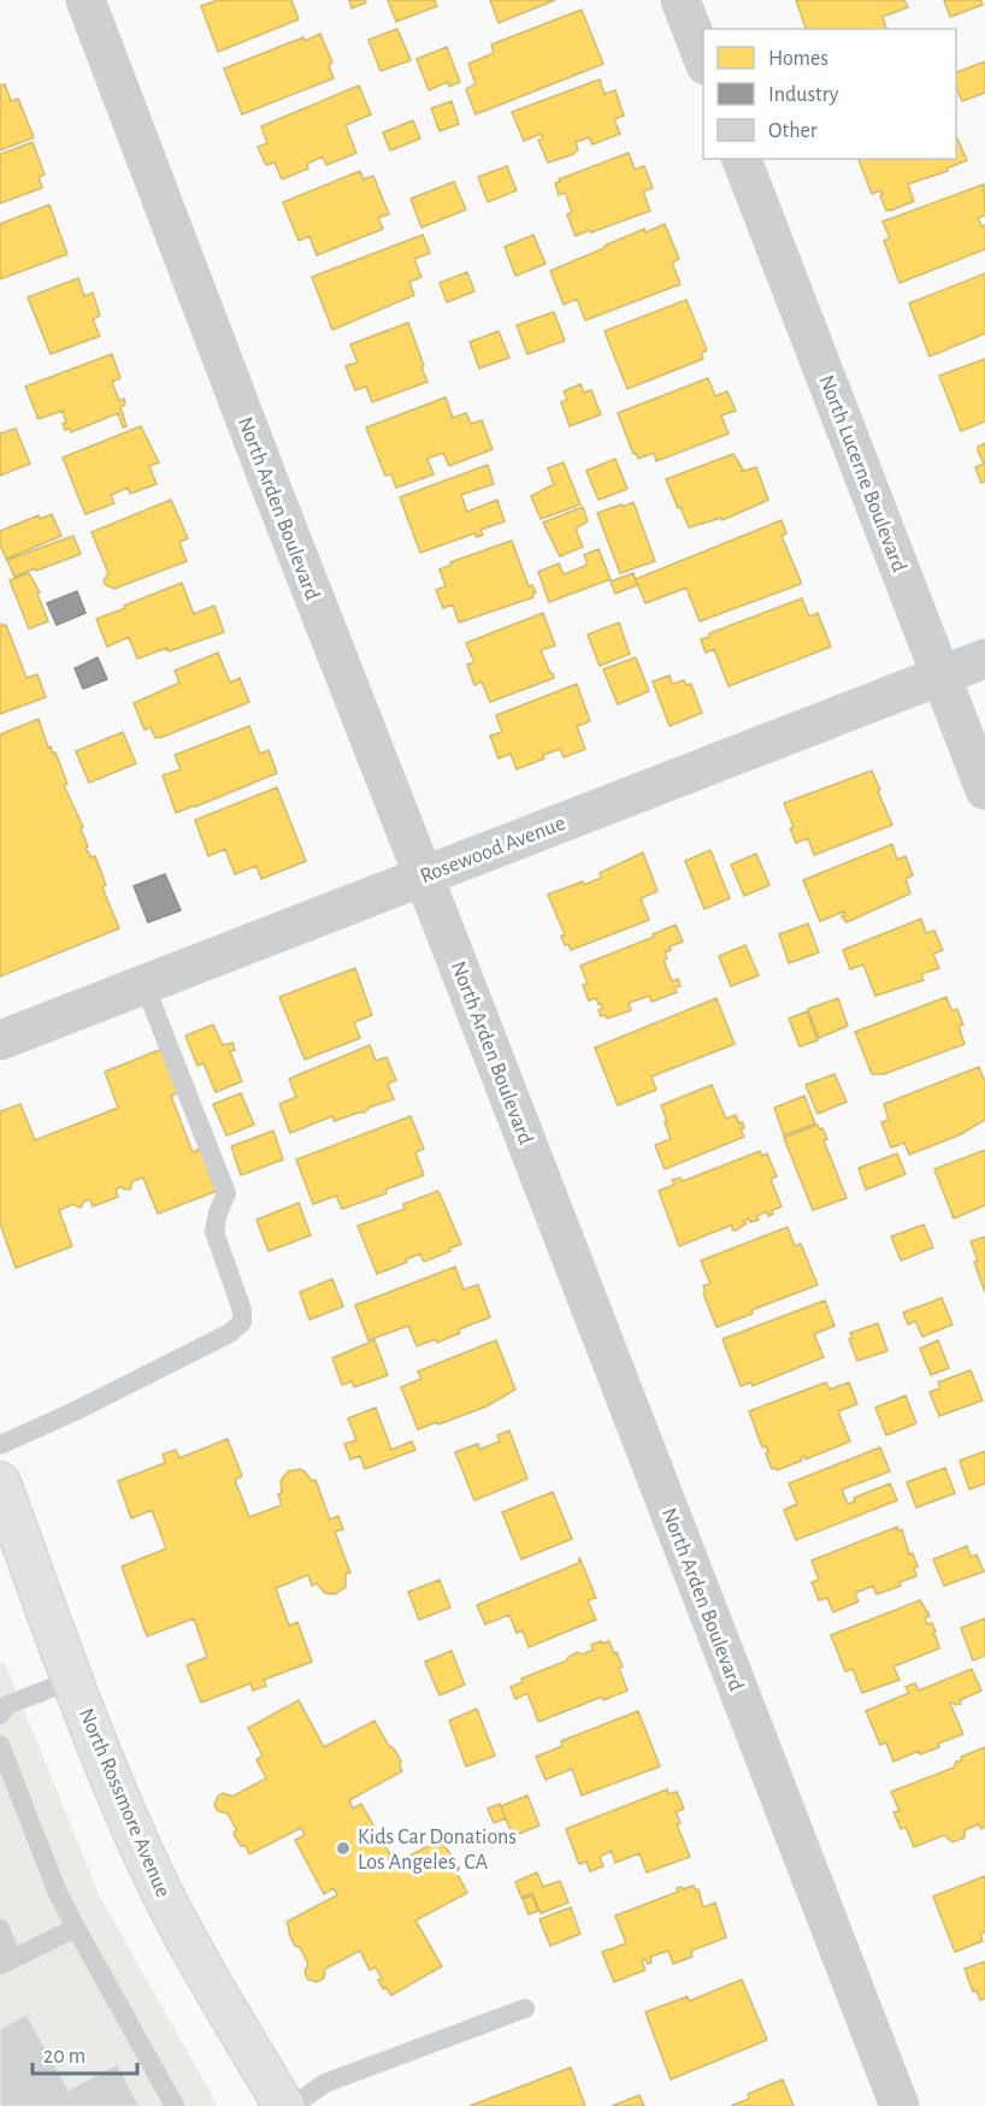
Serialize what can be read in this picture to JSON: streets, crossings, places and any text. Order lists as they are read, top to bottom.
{
  "streets": {
    "main road": ["North Rossmore Avenue"],
    "street": ["North Lucerne Boulevard", "North Arden Boulevard", "Rosewood Avenue"]
  },
  "crossings": [
    ["North Lucerne Boulevard", "Rosewood Avenue"],
    ["North Arden Boulevard", "Rosewood Avenue"]
  ],
  "places": ["Kids Car Donations Los Angeles, CA"],
  "legend": ["Homes", "Industry", "Other"],
  "scale_bar": "20 m"
}
